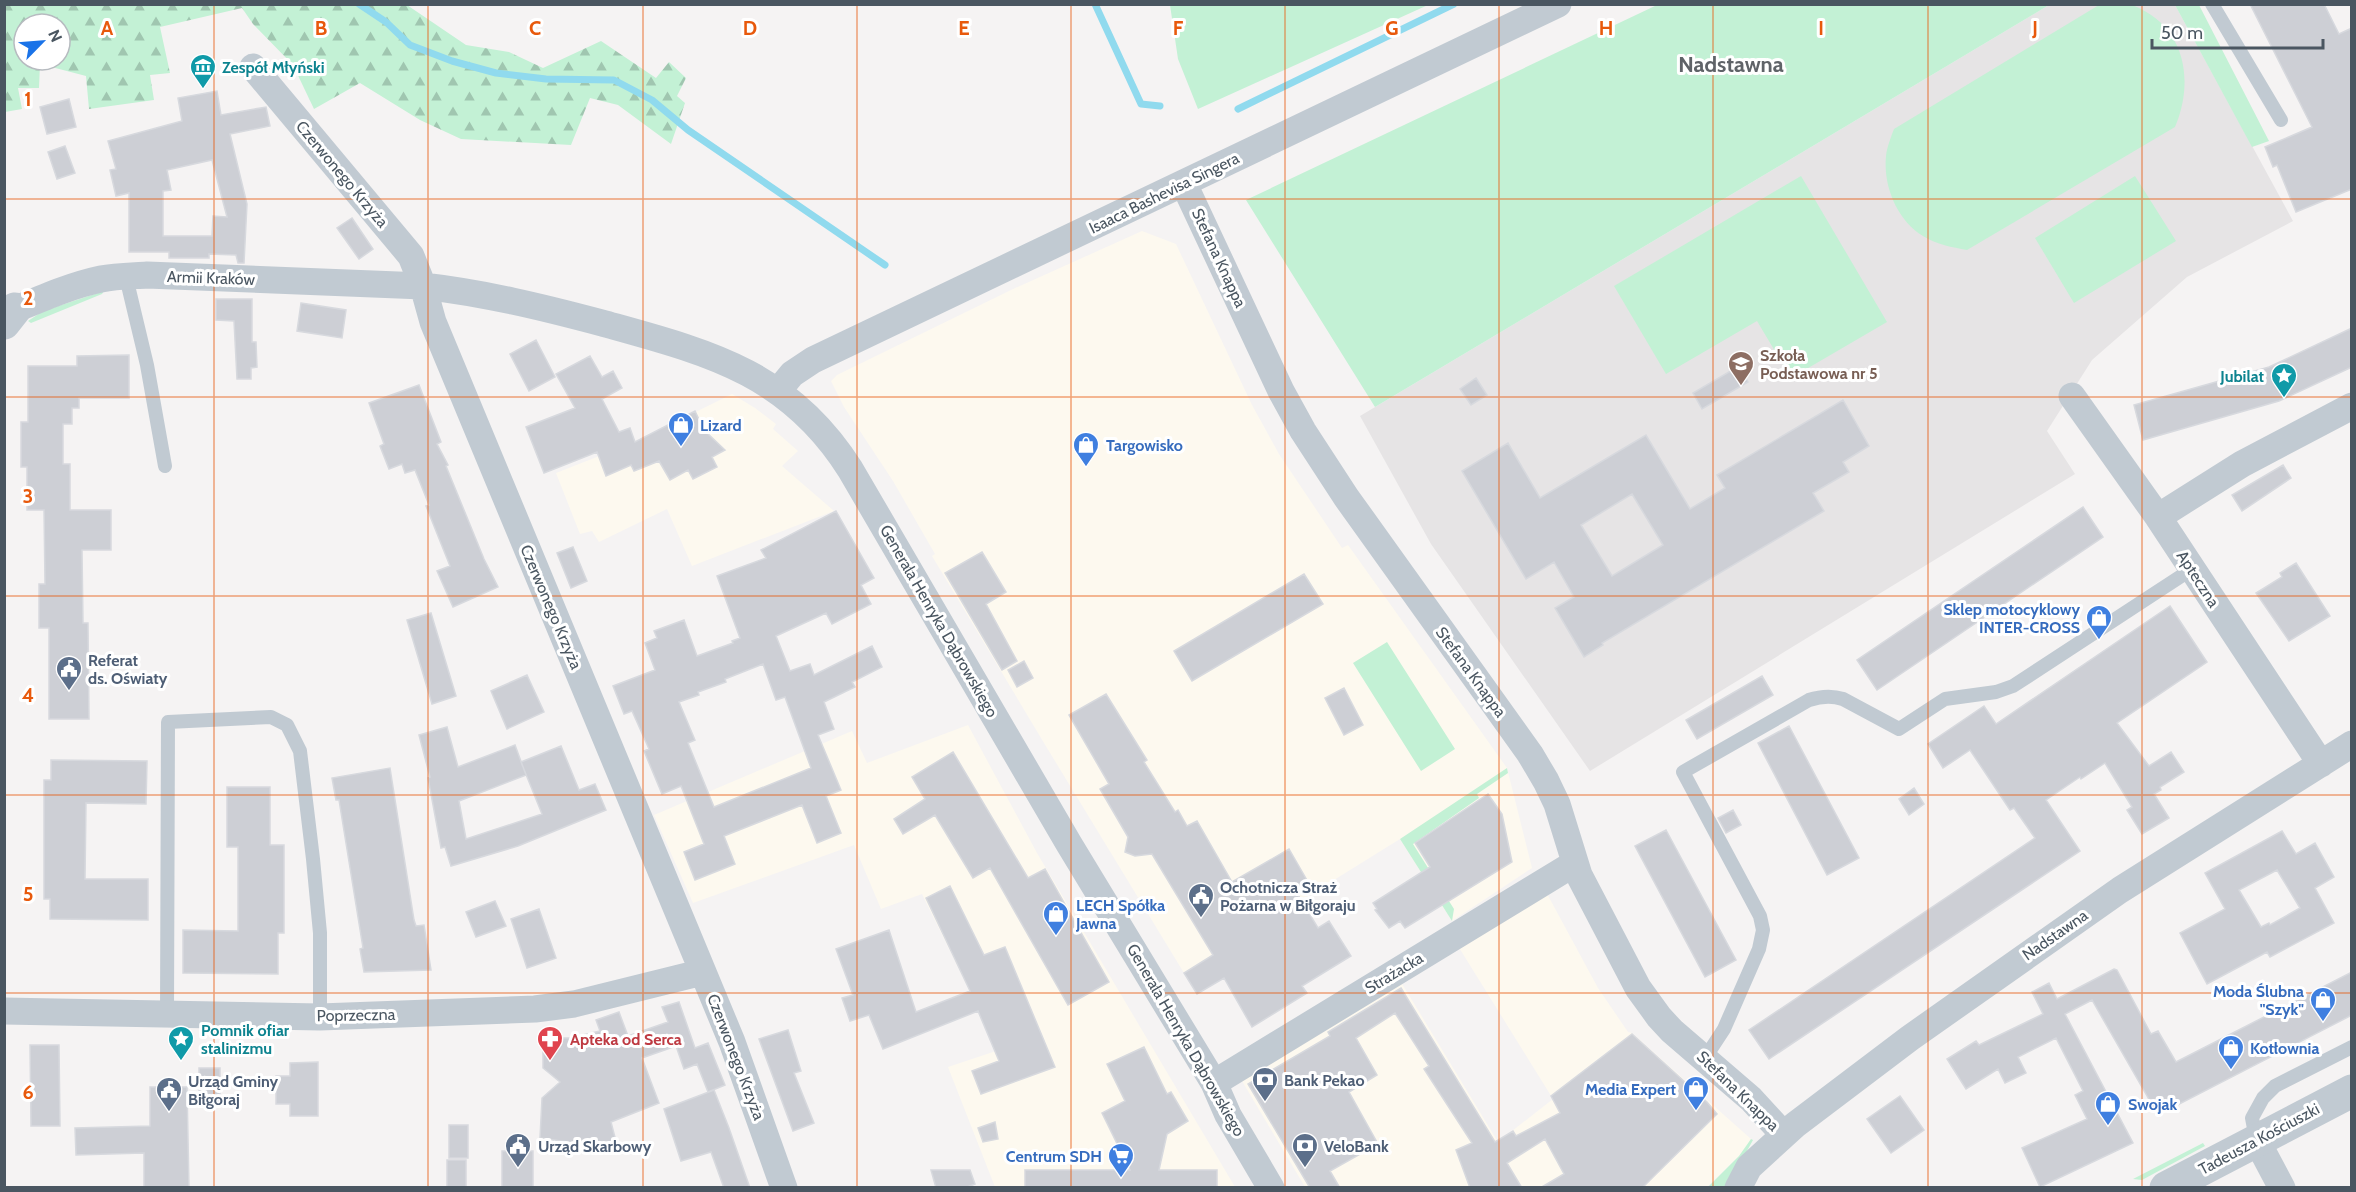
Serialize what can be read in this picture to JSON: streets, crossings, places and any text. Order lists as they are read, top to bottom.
{
  "streets": {
    "street": [
      "Czerwonego Krzyża",
      "Isaaca Bashevisa Singera",
      "Stefana Knappa",
      "Armii Kraków",
      "Apteczna",
      "Generała Henryka Dąbrowskiego",
      "Nadstawna",
      "Strażacka",
      "Poprzeczna",
      "Tadeusza Kościuszki"
    ]
  },
  "crossings": [
    ["Czerwonego Krzyża", "Armii Kraków"],
    ["Czerwonego Krzyża", "Generała Henryka Dąbrowskiego"],
    ["Czerwonego Krzyża", "Poprzeczna"],
    ["Isaaca Bashevisa Singera", "Stefana Knappa"],
    ["Isaaca Bashevisa Singera", "Generała Henryka Dąbrowskiego"],
    ["Stefana Knappa", "Nadstawna"],
    ["Stefana Knappa", "Strażacka"],
    ["Armii Kraków", "Generała Henryka Dąbrowskiego"],
    ["Apteczna", "Nadstawna"],
    ["Generała Henryka Dąbrowskiego", "Strażacka"]
  ],
  "districts": ["Nadstawna"],
  "places": {
    "museum": ["Zespół Młyński"],
    "school or university": ["Szkoła Podstawowa nr 5"],
    "place": ["Jubilat", "Pomnik ofiar stalinizmu"],
    "shop": [
      "Lizard",
      "Targowisko",
      "Sklep motocyklowy INTER-CROSS",
      "LECH Spółka Jawna",
      "Moda Ślubna \"Szyk\"",
      "Kotłownia",
      "Media Expert",
      "Swojak"
    ],
    "public building": [
      "Referat ds. Oświaty",
      "Ochotnicza Straż Pożarna w Biłgoraju",
      "Urząd Gminy Biłgoraj",
      "Urząd Skarbowy"
    ],
    "pharmacy": ["Apteka od Serca"],
    "bank": ["Bank Pekao", "VeloBank"],
    "supermarket": ["Centrum SDH"]
  },
  "scale_bar": "50 m",
  "north": "top right",
  "grid": {
    "columns": [
      "A",
      "B",
      "C",
      "D",
      "E",
      "F",
      "G",
      "H",
      "I",
      "J"
    ],
    "rows": [
      "1",
      "2",
      "3",
      "4",
      "5",
      "6"
    ]
  }
}
